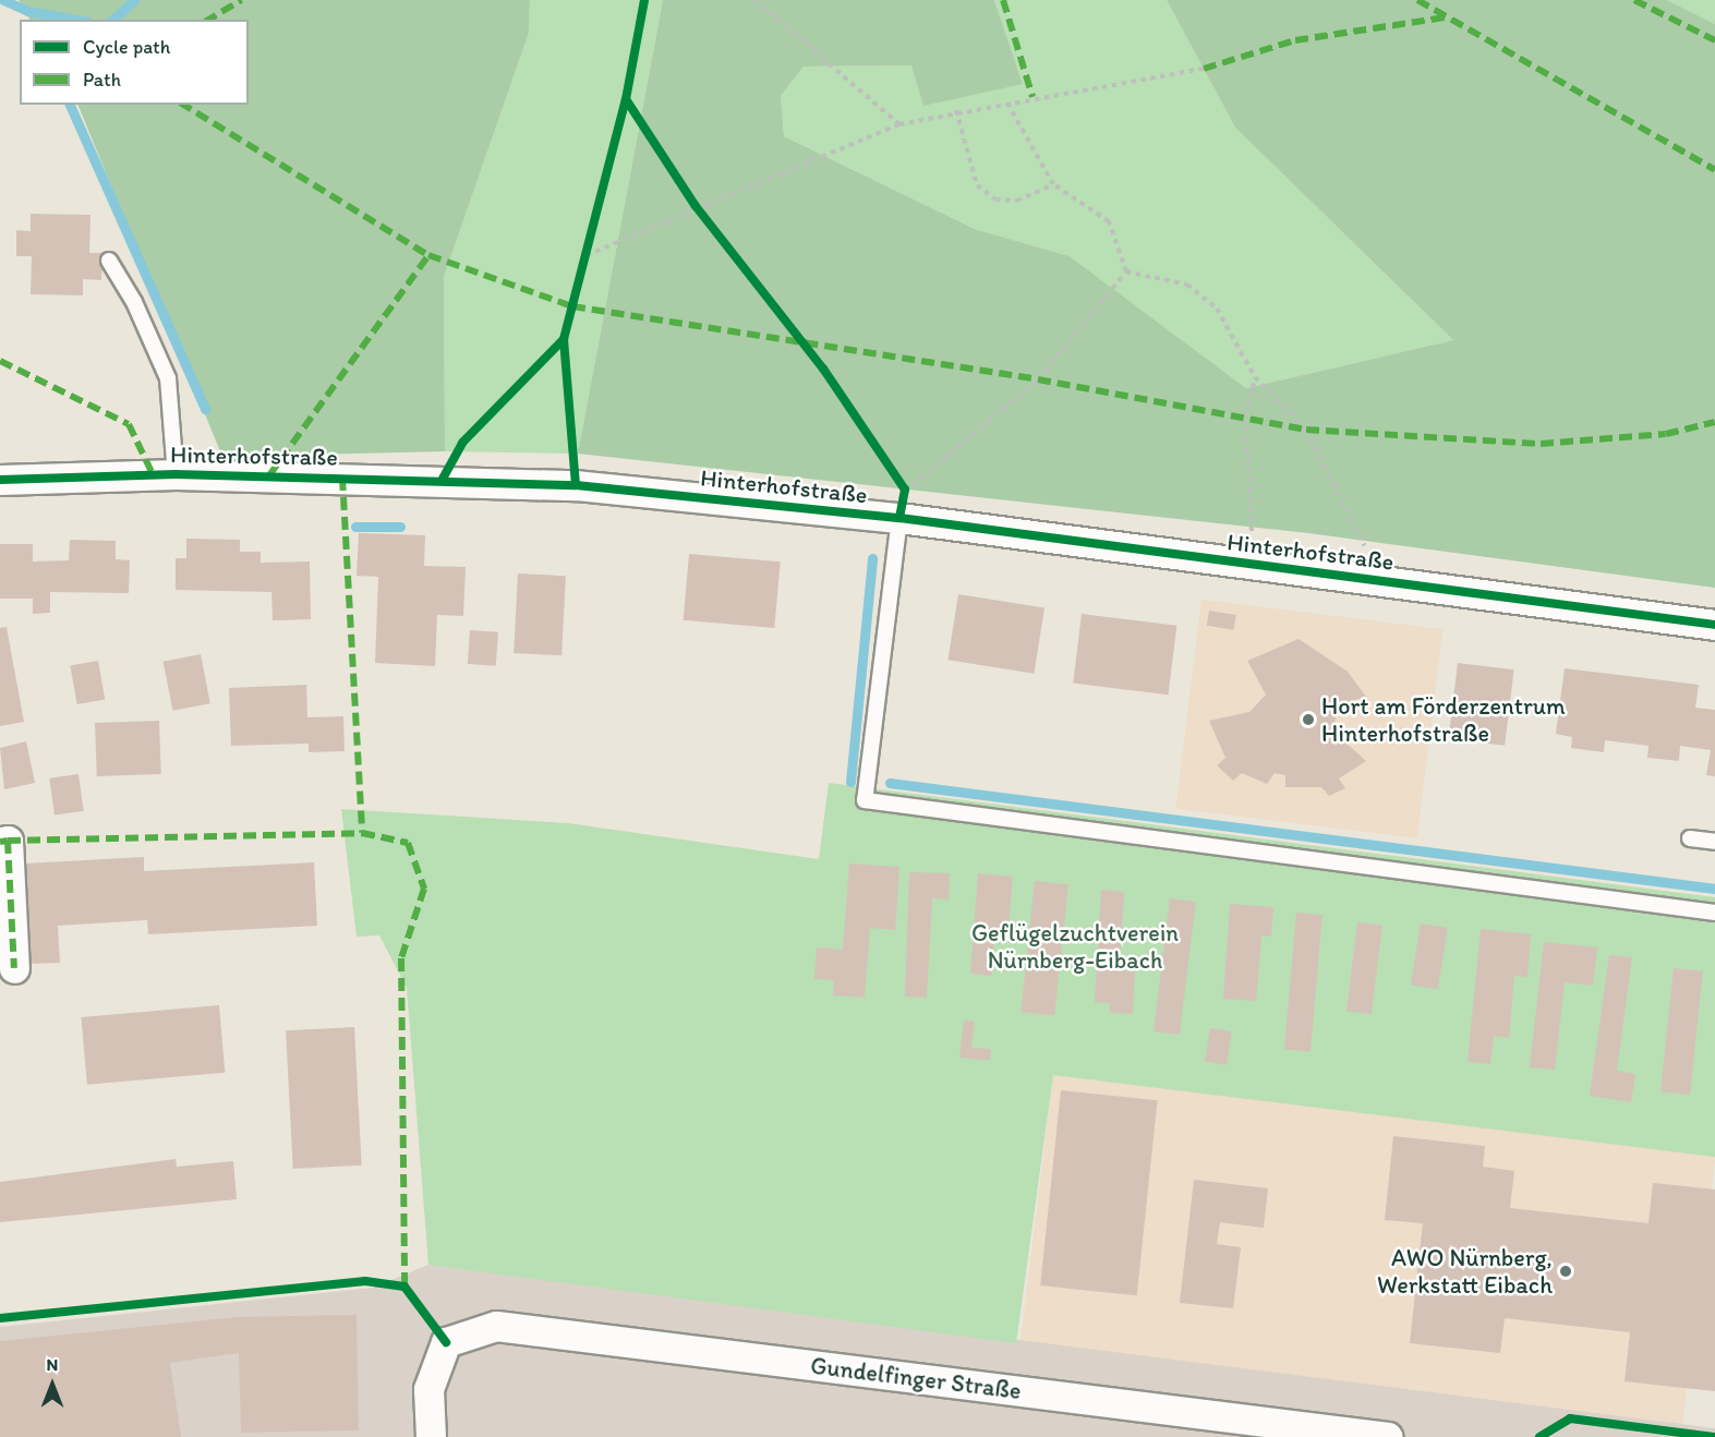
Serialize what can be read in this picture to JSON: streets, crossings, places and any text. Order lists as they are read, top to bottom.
{
  "streets": {
    "street": ["Hinterhofstraße", "Gundelfinger Straße"]
  },
  "parks": ["Geflügelzuchtverein Nürnberg-Eibach"],
  "places": ["Hort am Förderzentrum Hinterhofstraße", "AWO Nürnberg, Werkstatt Eibach"],
  "legend": ["Cycle path", "Path"],
  "north": "top"
}
